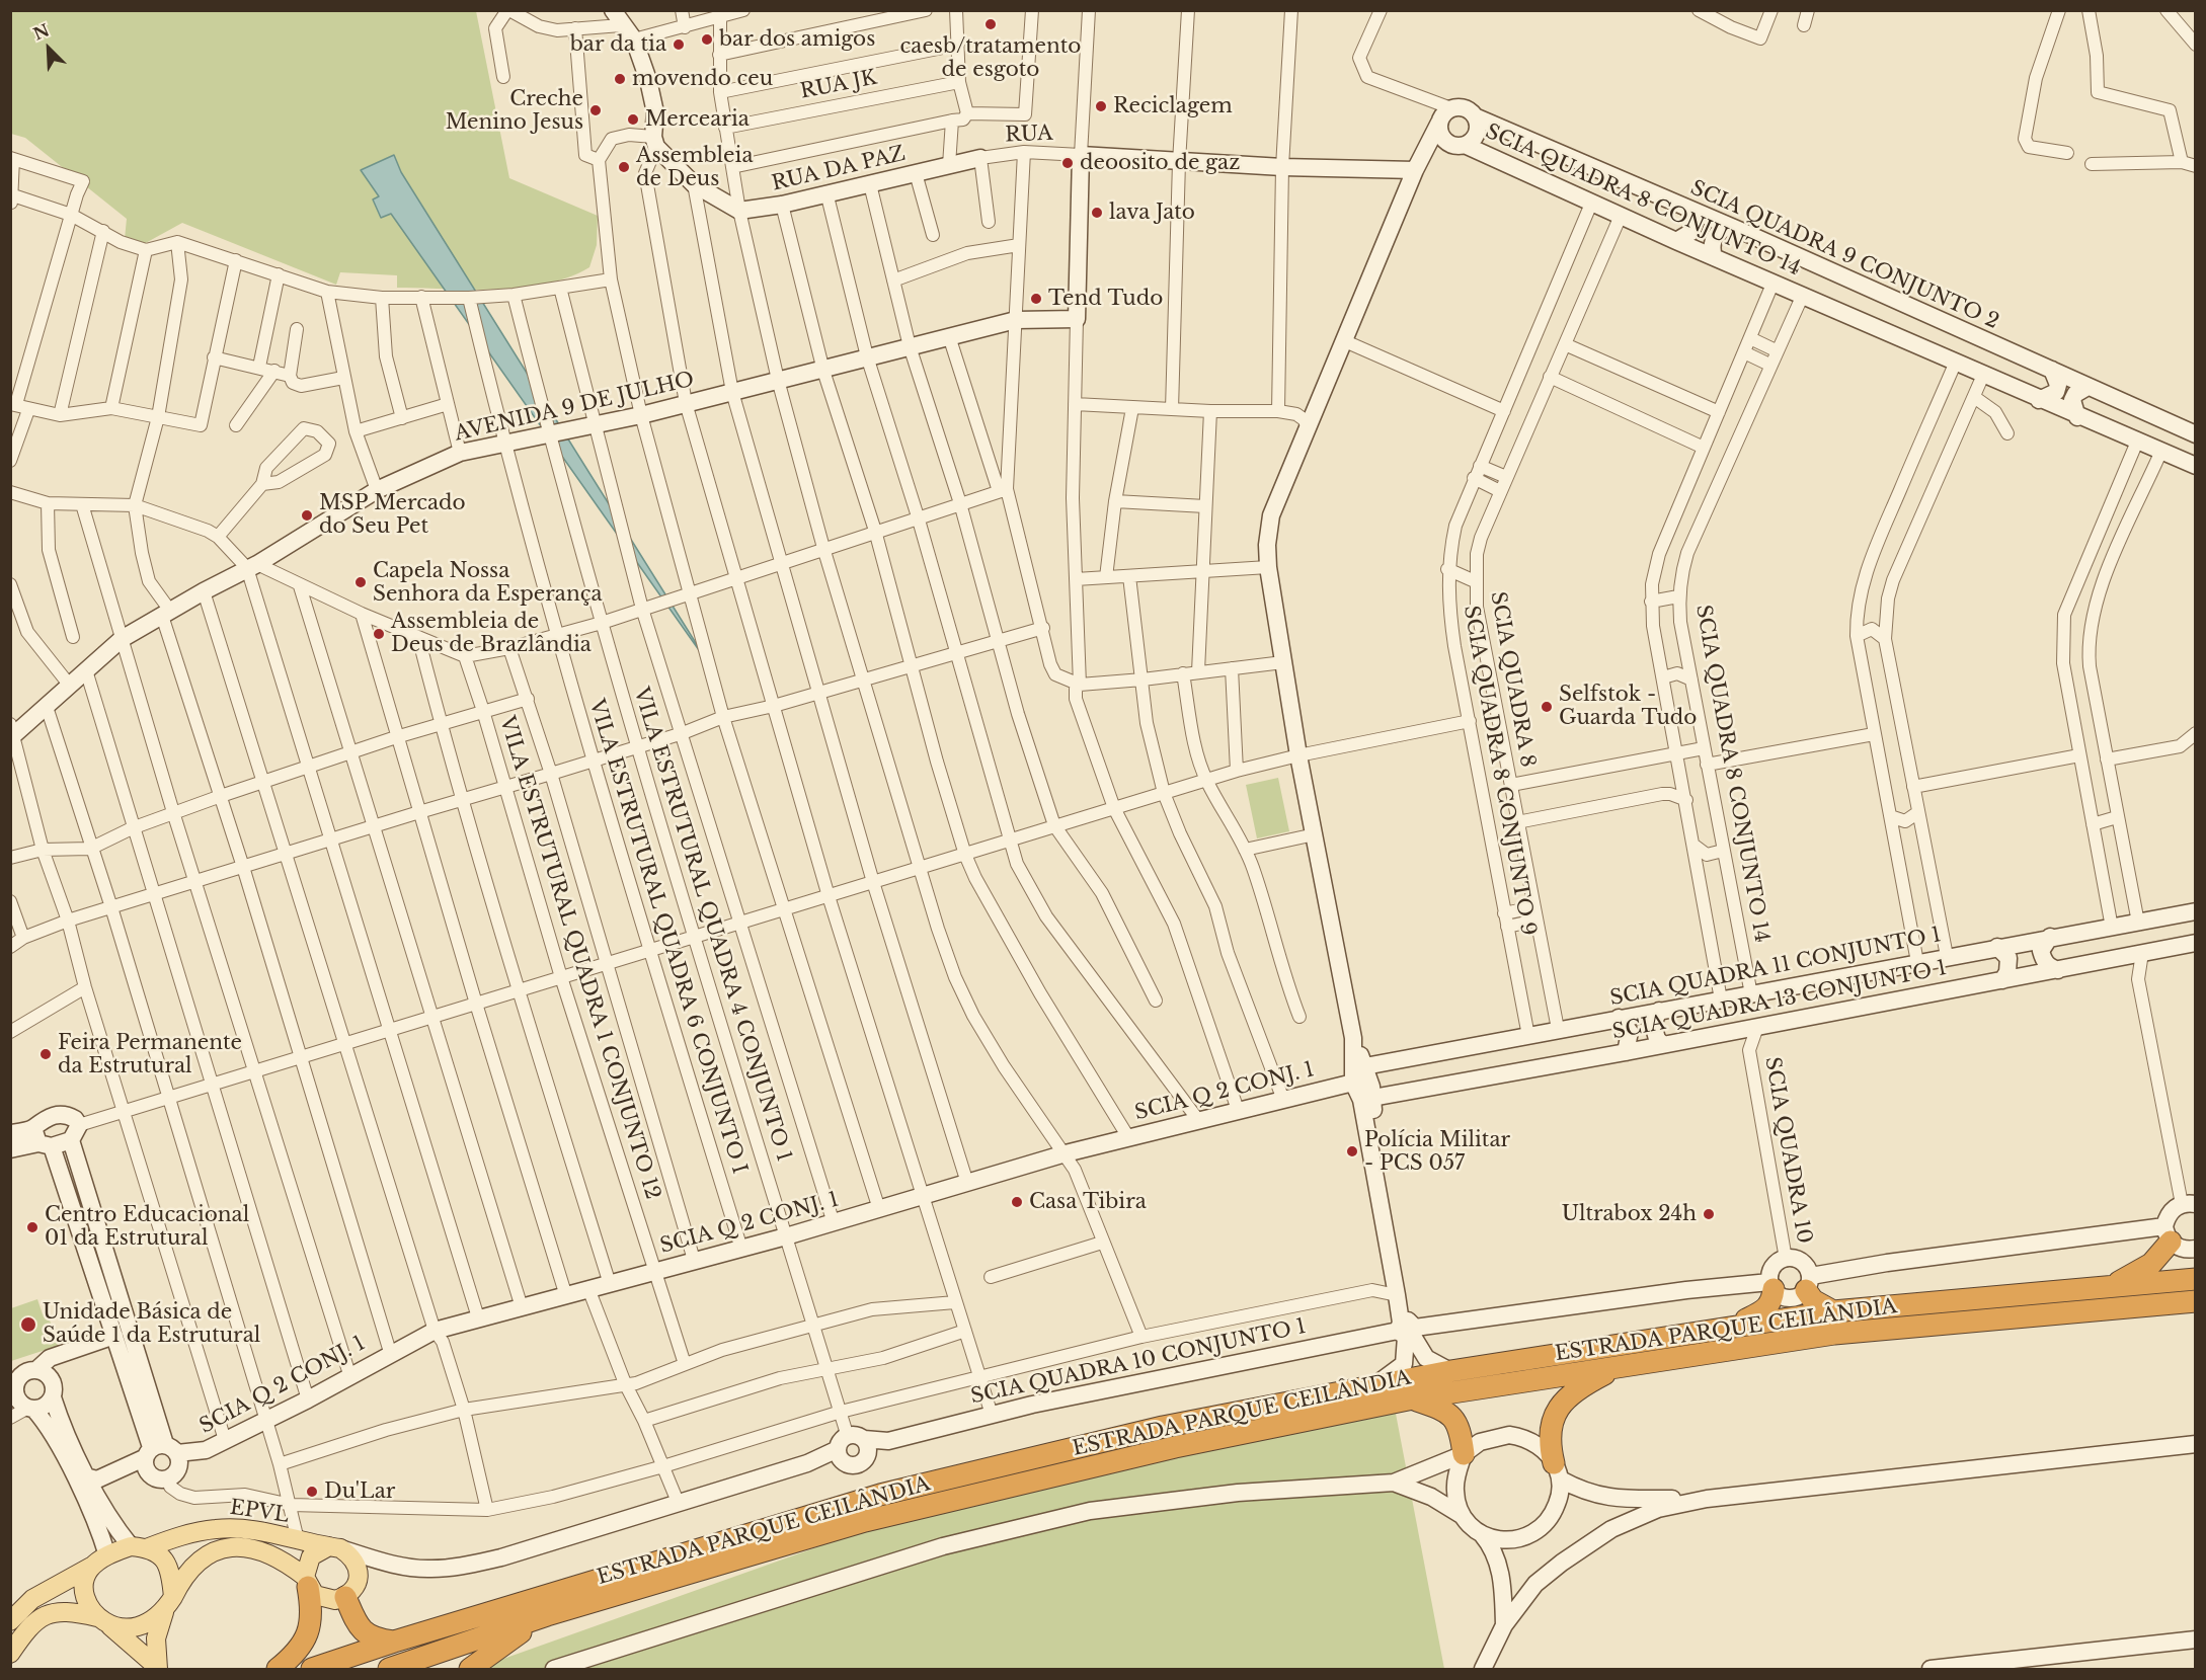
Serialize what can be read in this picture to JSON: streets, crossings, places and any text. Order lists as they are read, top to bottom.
{
  "streets": {
    "highway": ["ESTRADA PARQUE CEILÂNDIA"],
    "main road": ["EPVL"],
    "street": [
      "RUA JK",
      "RUA",
      "RUA DA PAZ",
      "SCIA QUADRA 8 CONJUNTO 14",
      "SCIA QUADRA 9 CONJUNTO 2",
      "AVENIDA 9 DE JULHO",
      "SCIA QUADRA 8",
      "SCIA QUADRA 8 CONJUNTO 9",
      "VILA ESTRUTURAL QUADRA 4 CONJUNTO 1",
      "VILA ESTRUTURAL QUADRA 6 CONJUNTO I",
      "VILA ESTRUTURAL QUADRA 1 CONJUNTO 12",
      "SCIA QUADRA 11 CONJUNTO 1",
      "SCIA QUADRA 13 CONJUNTO 1",
      "SCIA Q 2 CONJ. 1",
      "SCIA QUADRA 10",
      "SCIA QUADRA 10 CONJUNTO 1"
    ]
  },
  "crossings": [
    ["RUA", "RUA DA PAZ"],
    ["SCIA QUADRA 8 CONJUNTO 14", "SCIA QUADRA 9 CONJUNTO 2"],
    ["SCIA QUADRA 8 CONJUNTO 14", "SCIA QUADRA 8"],
    ["SCIA QUADRA 8 CONJUNTO 14", "SCIA QUADRA 8 CONJUNTO 9"],
    ["SCIA QUADRA 8 CONJUNTO 14", "SCIA QUADRA 11 CONJUNTO 1"],
    ["AVENIDA 9 DE JULHO", "VILA ESTRUTURAL QUADRA 4 CONJUNTO 1"],
    ["AVENIDA 9 DE JULHO", "VILA ESTRUTURAL QUADRA 6 CONJUNTO I"],
    ["SCIA QUADRA 8", "SCIA QUADRA 11 CONJUNTO 1"],
    ["SCIA QUADRA 8 CONJUNTO 9", "SCIA QUADRA 11 CONJUNTO 1"],
    ["VILA ESTRUTURAL QUADRA 4 CONJUNTO 1", "SCIA Q 2 CONJ. 1"],
    ["VILA ESTRUTURAL QUADRA 4 CONJUNTO 1", "SCIA QUADRA 10 CONJUNTO 1"],
    ["VILA ESTRUTURAL QUADRA 6 CONJUNTO I", "SCIA Q 2 CONJ. 1"],
    ["VILA ESTRUTURAL QUADRA 1 CONJUNTO 12", "SCIA Q 2 CONJ. 1"],
    ["SCIA QUADRA 11 CONJUNTO 1", "SCIA Q 2 CONJ. 1"],
    ["SCIA QUADRA 13 CONJUNTO 1", "SCIA QUADRA 10"],
    ["SCIA QUADRA 10", "SCIA QUADRA 10 CONJUNTO 1"],
    ["SCIA QUADRA 10 CONJUNTO 1", "EPVL"]
  ],
  "places": [
    "caesb/tratamento de esgoto",
    "bar dos amigos",
    "bar da tia",
    "movendo ceu",
    "Reciclagem",
    "Creche Menino Jesus",
    "Mercearia",
    "deoosito de gaz",
    "Assembleia de Deus",
    "lava Jato",
    "Tend Tudo",
    "MSP Mercado do Seu Pet",
    "Capela Nossa Senhora da Esperança",
    "Assembleia de Deus de Brazlândia",
    "Selfstok - Guarda Tudo",
    "Feira Permanente da Estrutural",
    "Polícia Militar - PCS 057",
    "Casa Tibira",
    "Ultrabox 24h",
    "Centro Educacional 01 da Estrutural",
    "Unidade Básica de Saúde 1 da Estrutural",
    "Du'Lar"
  ],
  "north": "top left"
}
